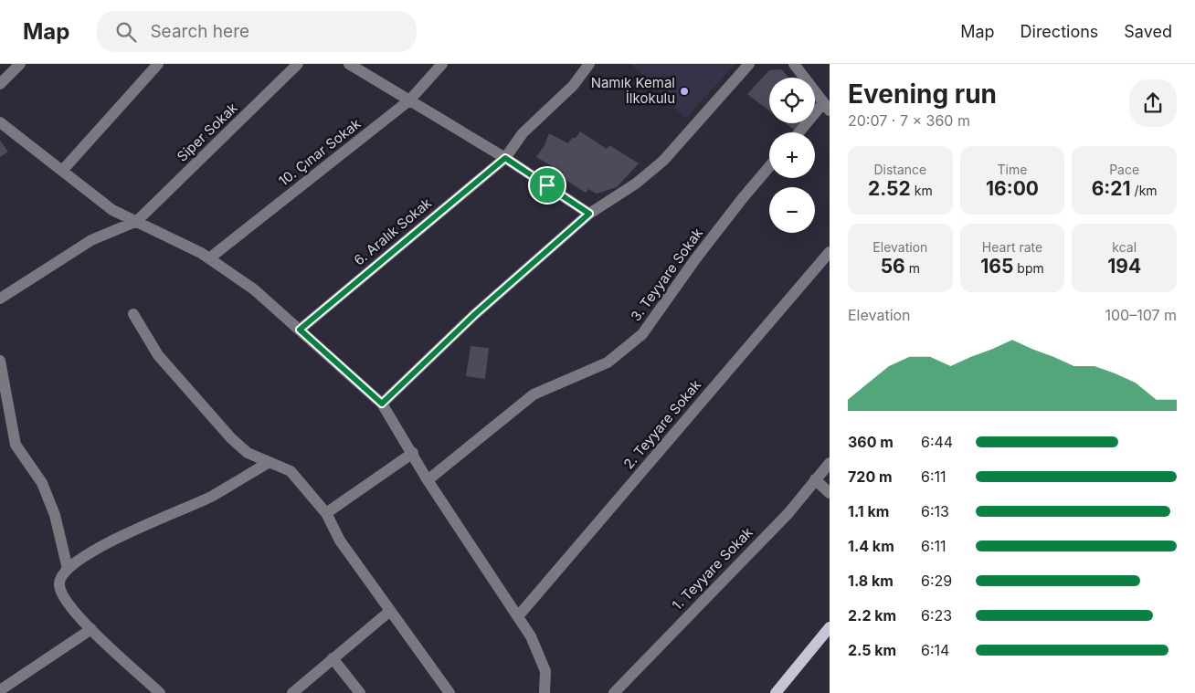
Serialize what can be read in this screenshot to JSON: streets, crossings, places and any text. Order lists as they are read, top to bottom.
{
  "streets": {
    "street": [
      "Siper Sokak",
      "10. Çınar Sokak",
      "6. Aralık Sokak",
      "3. Teyyare Sokak",
      "2. Teyyare Sokak",
      "1. Teyyare Sokak"
    ]
  },
  "places": ["Namık Kemal İlkokulu"],
  "page": {
    "header": "Map",
    "search": "Search here",
    "nav": ["Map", "Directions", "Saved"],
    "heading": ["Evening run", "20:07 · 7 × 360 m"],
    "map_buttons": ["+", "−"],
    "stats": [
      ["Distance", "2.52 km"],
      ["Time", "16:00"],
      ["Pace", "6:21 /km"],
      ["Elevation", "56 m"],
      ["Heart rate", "165 bpm"],
      ["kcal", "194"]
    ],
    "chart": ["Elevation", "100–107 m"],
    "list": [
      {
        "name": "360 m",
        "note": "6:44"
      },
      {
        "name": "720 m",
        "note": "6:11"
      },
      {
        "name": "1.1 km",
        "note": "6:13"
      },
      {
        "name": "1.4 km",
        "note": "6:11"
      },
      {
        "name": "1.8 km",
        "note": "6:29"
      },
      {
        "name": "2.2 km",
        "note": "6:23"
      },
      {
        "name": "2.5 km",
        "note": "6:14"
      }
    ]
  }
}
